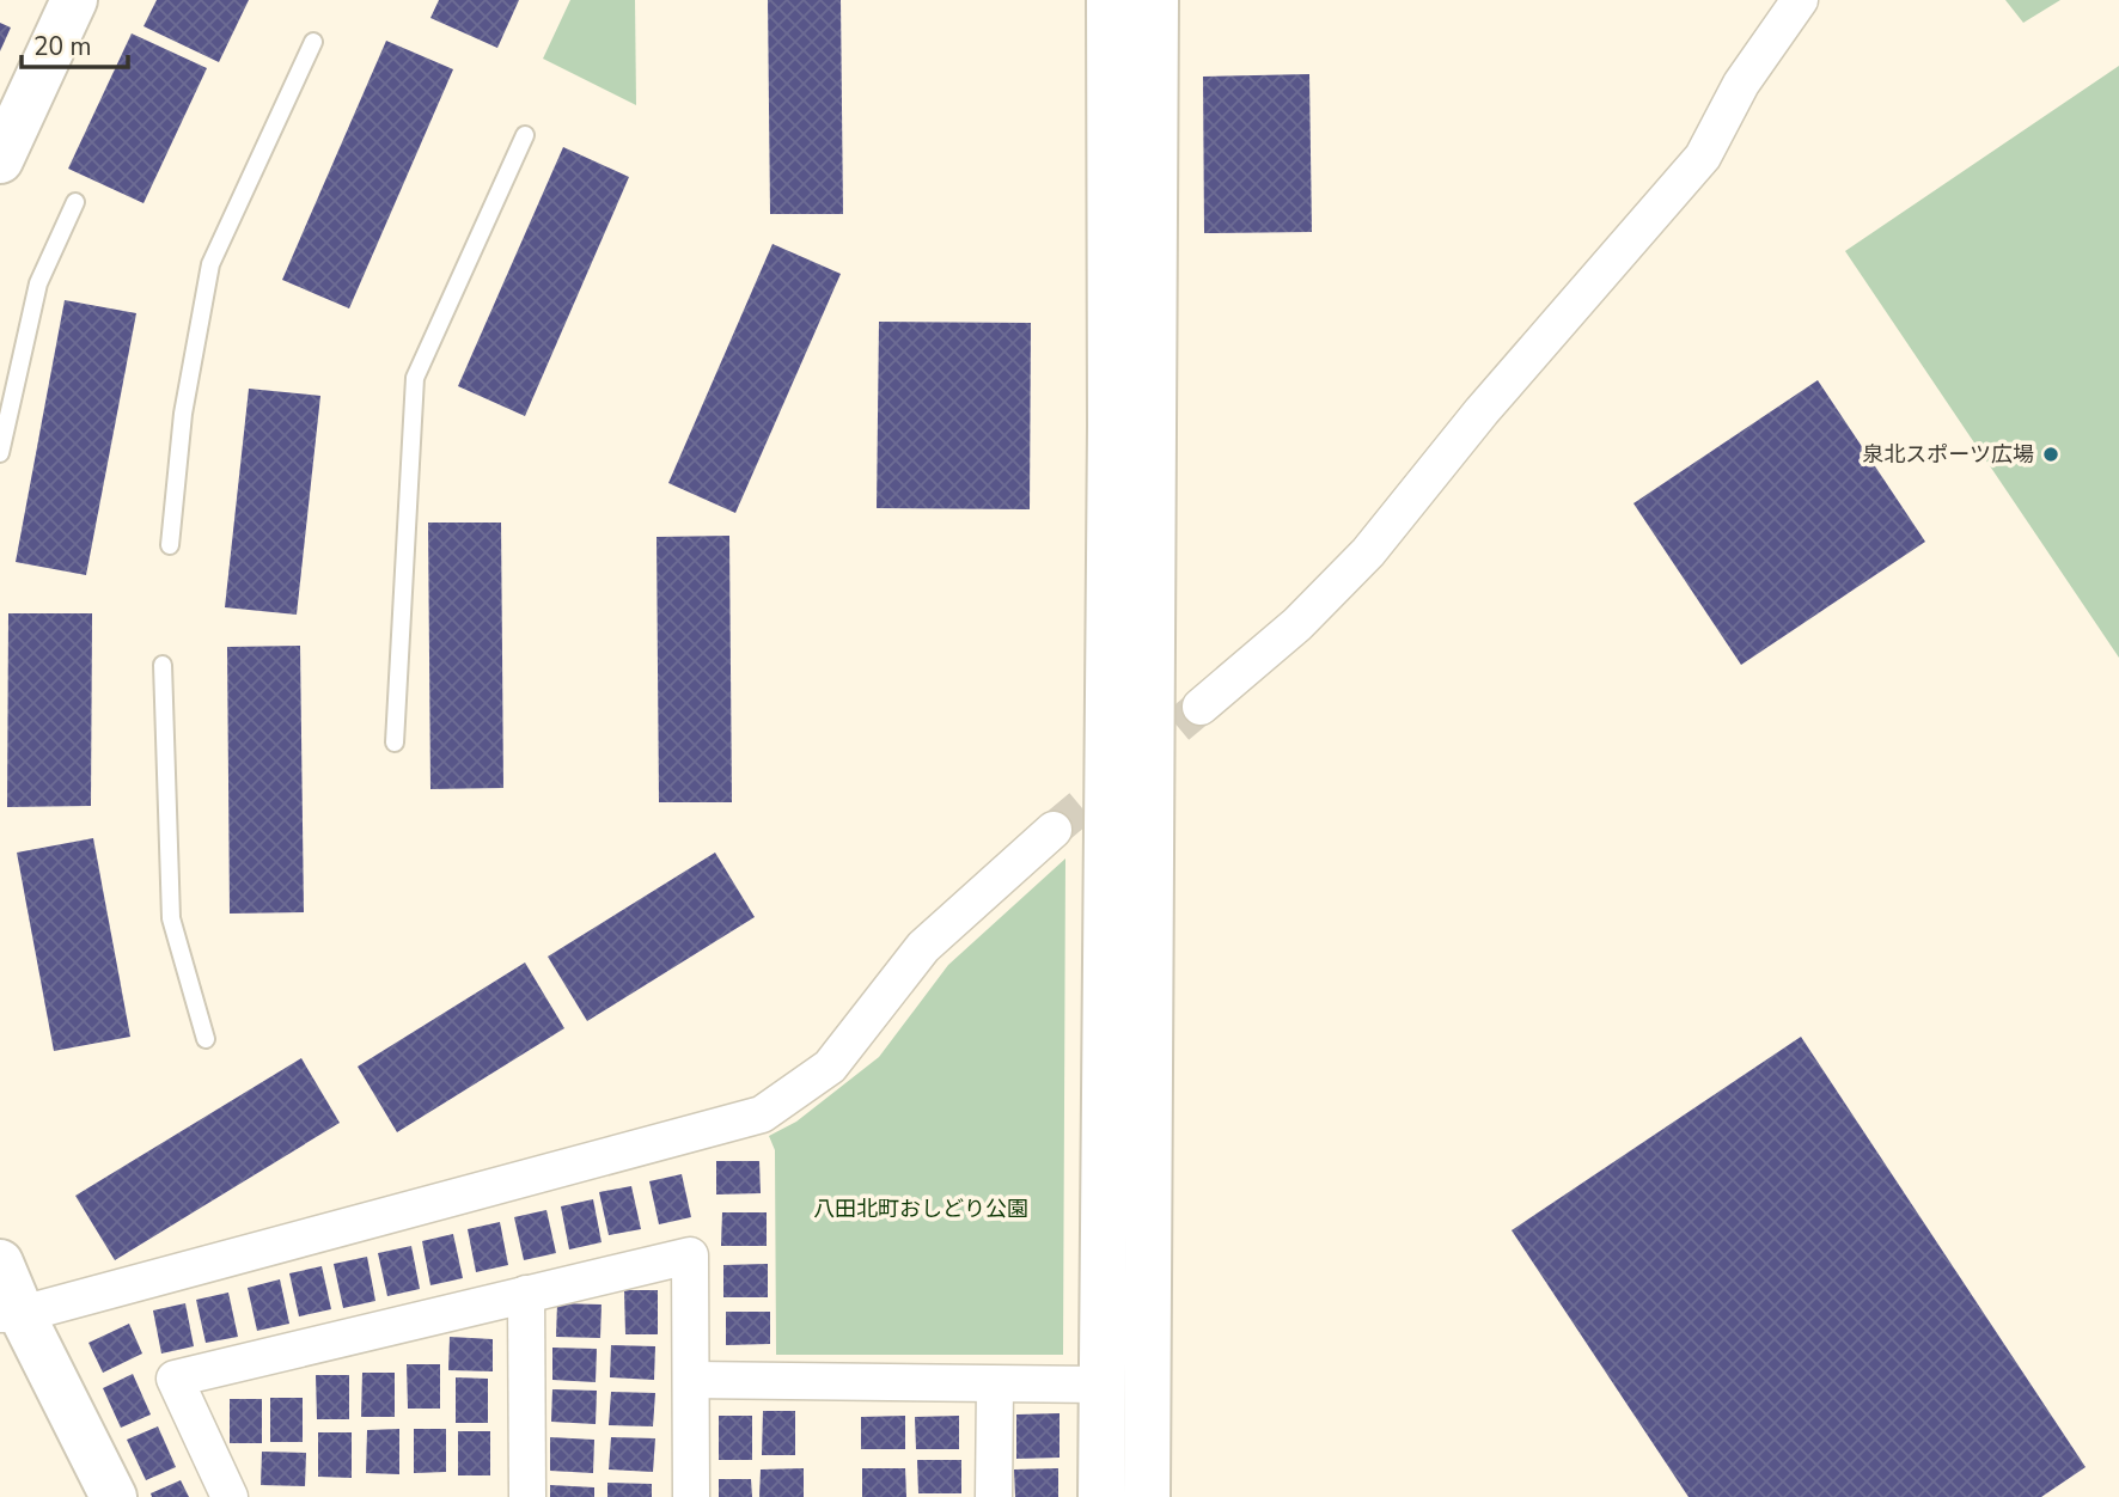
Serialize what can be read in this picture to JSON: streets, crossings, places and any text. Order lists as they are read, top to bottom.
{
  "parks": ["八田北町おしどり公園"],
  "places": ["泉北スポーツ広場"],
  "scale_bar": "20 m"
}
